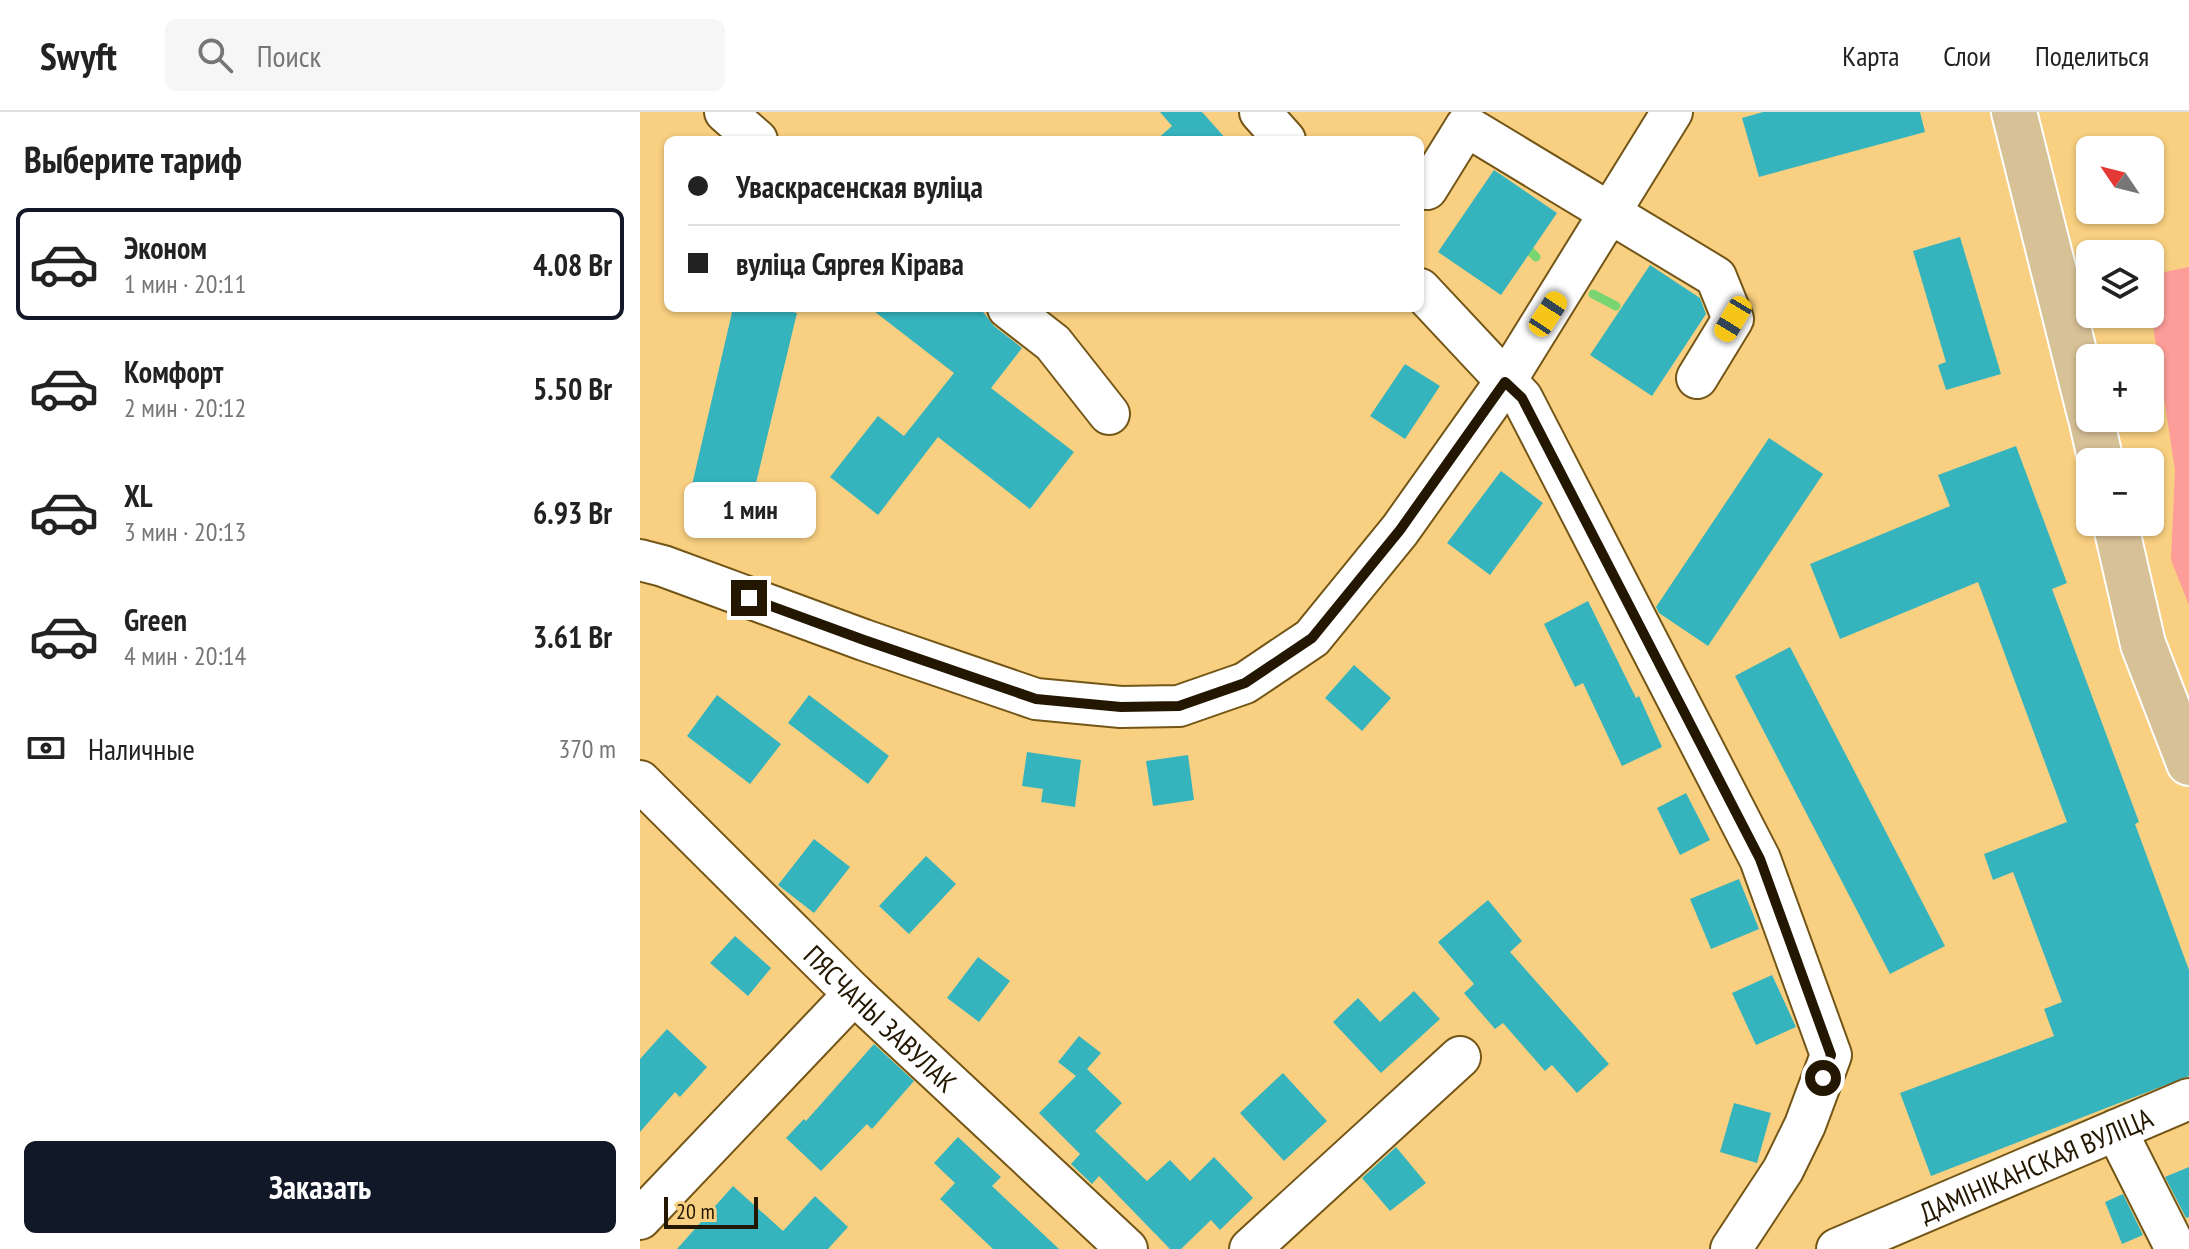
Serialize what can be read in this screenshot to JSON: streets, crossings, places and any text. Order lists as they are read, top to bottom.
{
  "streets": {
    "street": ["ПЯСЧАНЫ ЗАВУЛАК", "ДАМІНІКАНСКАЯ ВУЛІЦА"]
  },
  "scale_bar": "20 m",
  "north": "top left",
  "page": {
    "header": "Swyft",
    "search": "Поиск",
    "nav": ["Карта", "Слои", "Поделиться"],
    "heading": "Выберите тариф",
    "map_buttons": ["+", "−"],
    "banner": ["Уваскрасенская вуліца", "вуліца Сяргея Кірава"],
    "list": [
      {
        "name": "Эконом",
        "note": "1 мин · 20:11",
        "value": "4.08 Br"
      },
      {
        "name": "Комфорт",
        "note": "2 мин · 20:12",
        "value": "5.50 Br"
      },
      {
        "name": "XL",
        "note": "3 мин · 20:13",
        "value": "6.93 Br"
      },
      {
        "name": "Green",
        "note": "4 мин · 20:14",
        "value": "3.61 Br"
      }
    ],
    "bubble": "1 мин",
    "pay": ["Наличные", "370 m"],
    "buttons": "Заказать",
    "scale": "20 m"
  }
}
